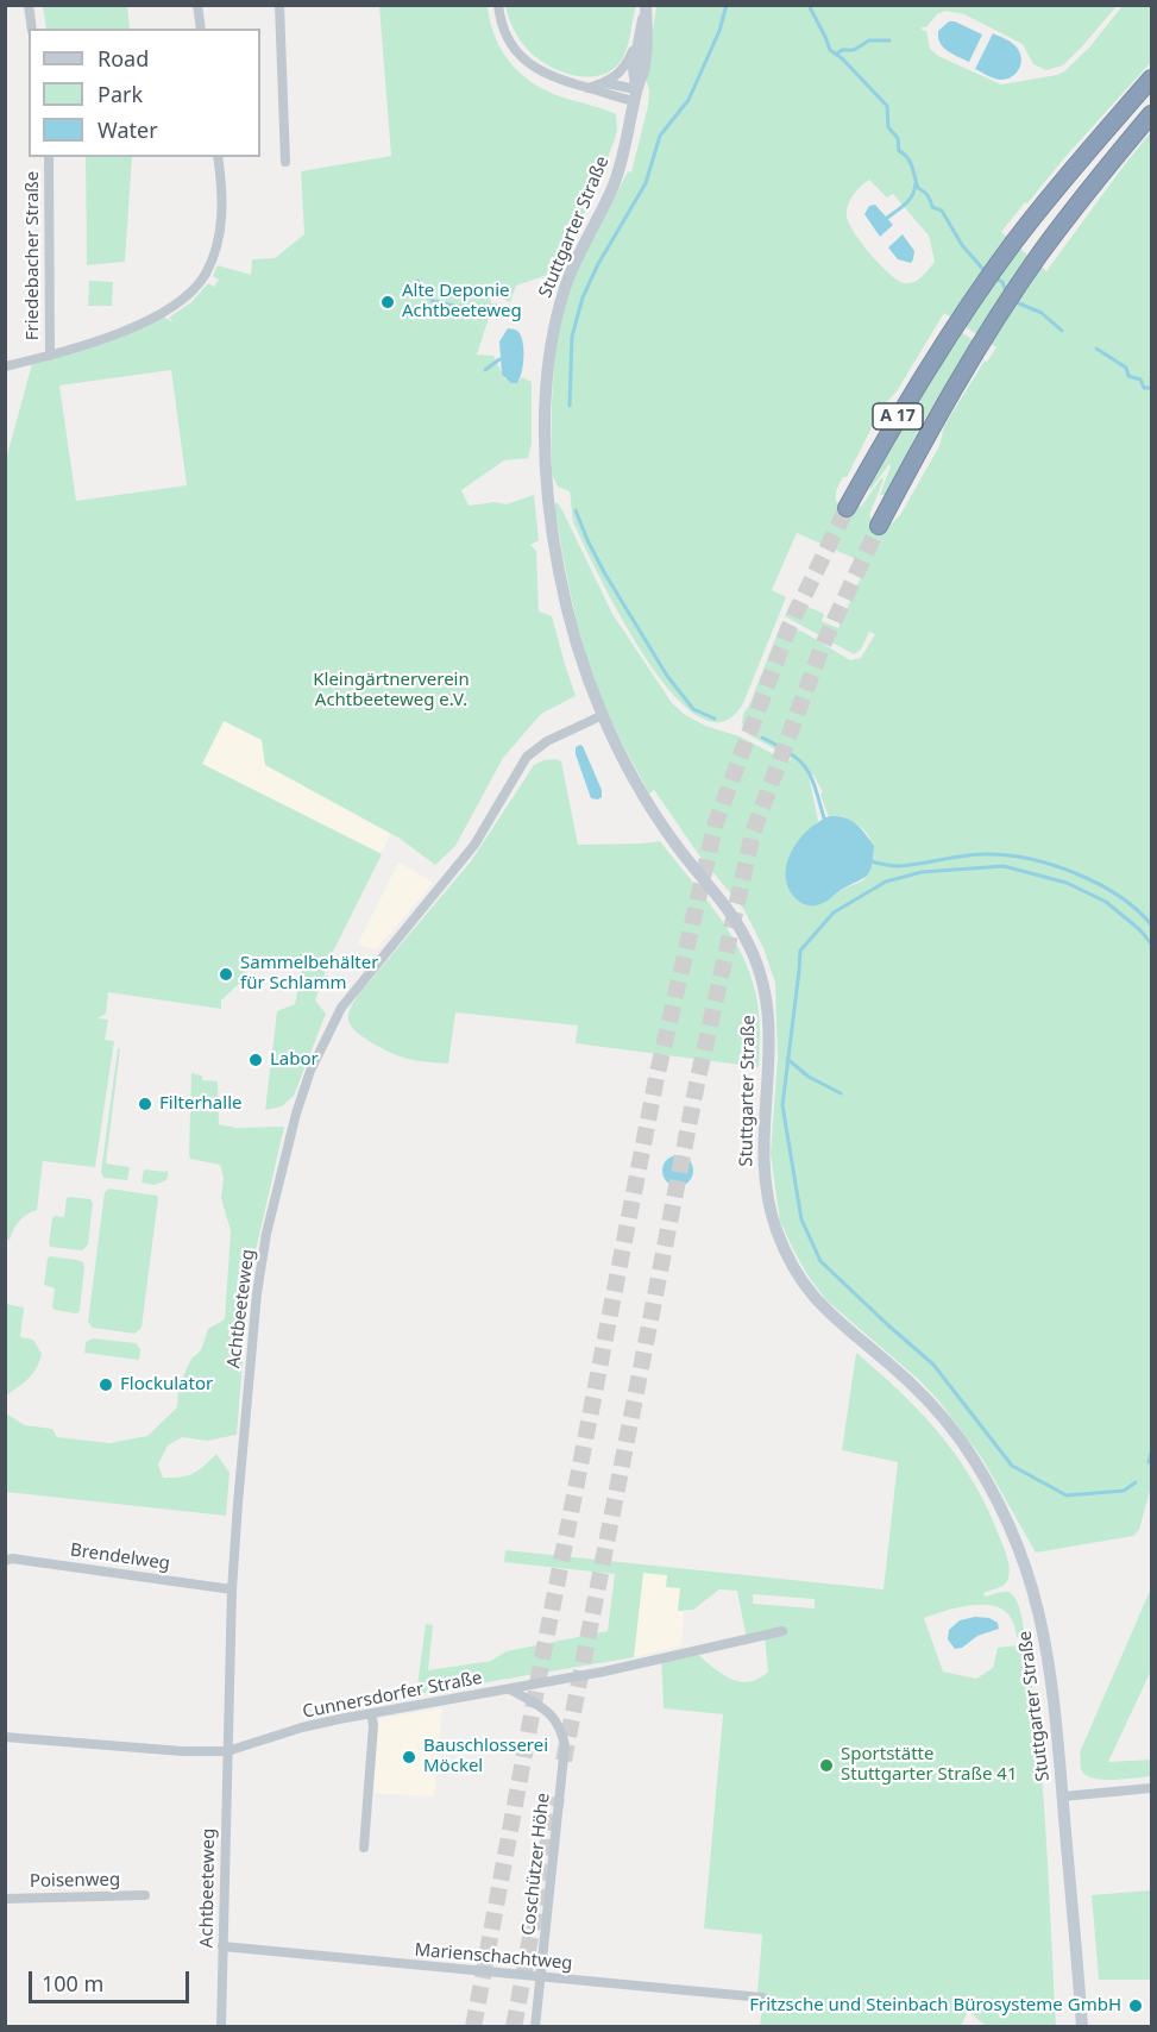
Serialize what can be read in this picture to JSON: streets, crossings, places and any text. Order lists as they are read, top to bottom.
{
  "streets": {
    "highway": ["A 17"],
    "main road": ["Stuttgarter Straße"],
    "street": [
      "Friedebacher Straße",
      "Achtbeeteweg",
      "Brendelweg",
      "Cunnersdorfer Straße",
      "Coschützer Höhe",
      "Poisenweg",
      "Marienschachtweg"
    ]
  },
  "crossings": [
    ["Stuttgarter Straße", "Achtbeeteweg"],
    ["Achtbeeteweg", "Brendelweg"],
    ["Achtbeeteweg", "Cunnersdorfer Straße"],
    ["Achtbeeteweg", "Marienschachtweg"],
    ["Cunnersdorfer Straße", "Coschützer Höhe"],
    ["Coschützer Höhe", "Marienschachtweg"]
  ],
  "parks": ["Kleingärtnerverein Achtbeeteweg e.V."],
  "places": [
    "Alte Deponie Achtbeeteweg",
    "Sammelbehälter für Schlamm",
    "Labor",
    "Filterhalle",
    "Flockulator",
    "Bauschlosserei Möckel",
    "Sportstätte Stuttgarter Straße 41",
    "Fritzsche und Steinbach Bürosysteme GmbH"
  ],
  "legend": ["Road", "Park", "Water"],
  "scale_bar": "100 m"
}
